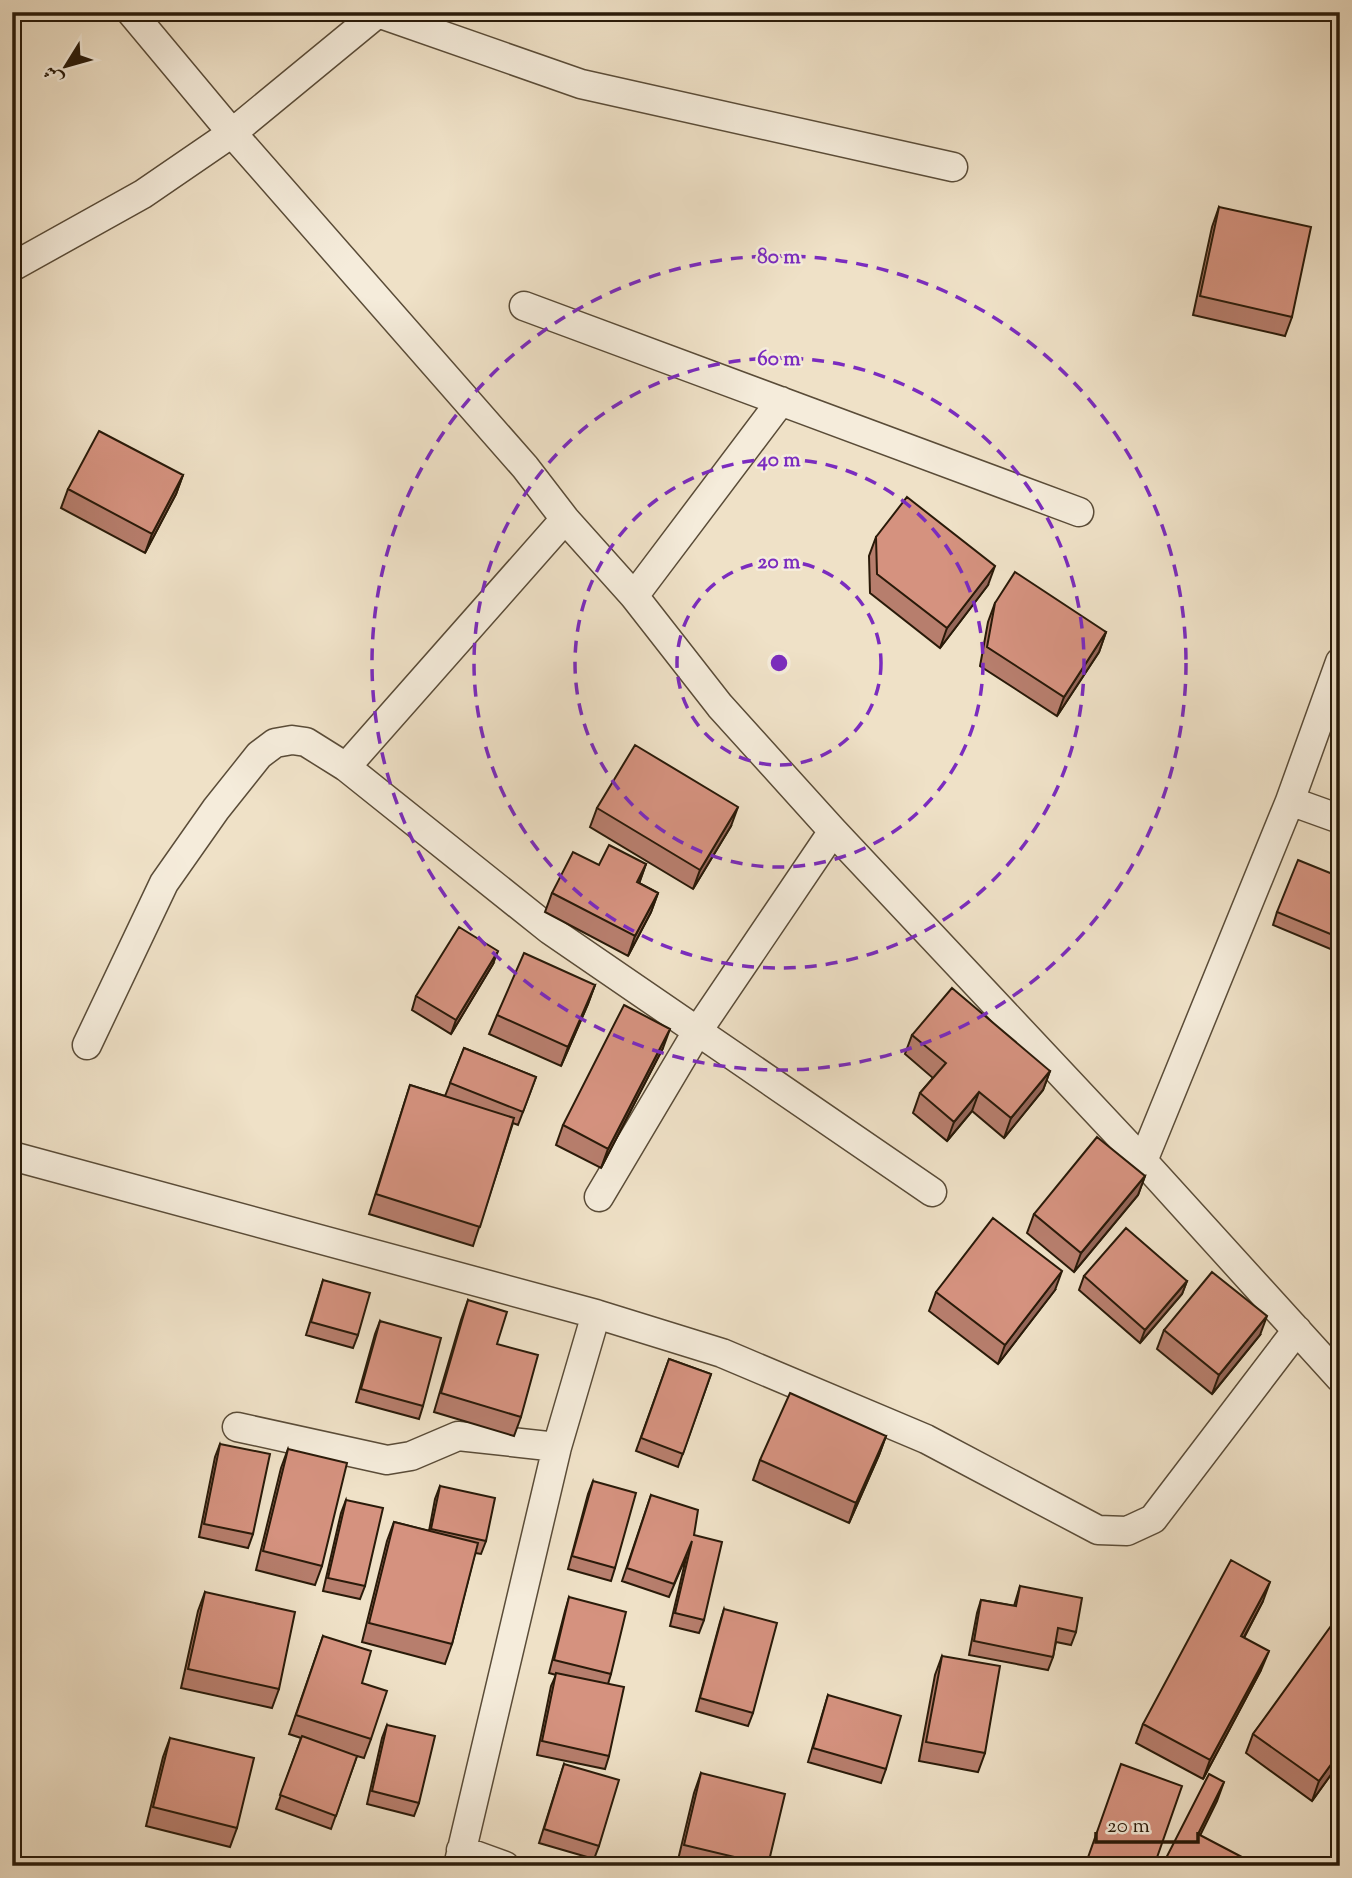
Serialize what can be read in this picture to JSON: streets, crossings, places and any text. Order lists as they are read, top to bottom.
{
  "scale_bar": "20 m",
  "north": "bottom left",
  "rings": [
    "80 m",
    "60 m",
    "40 m",
    "20 m"
  ]
}
